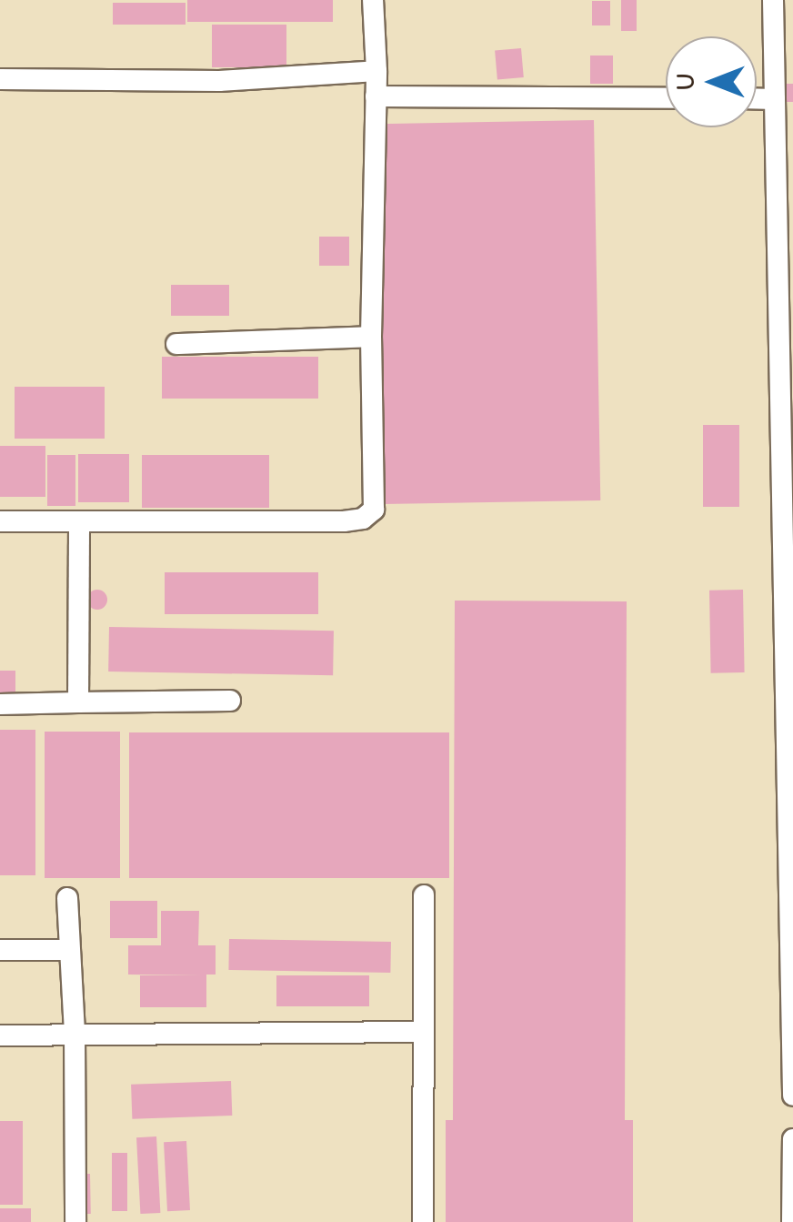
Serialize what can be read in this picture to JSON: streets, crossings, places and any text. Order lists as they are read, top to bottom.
{
  "north": "left"
}
